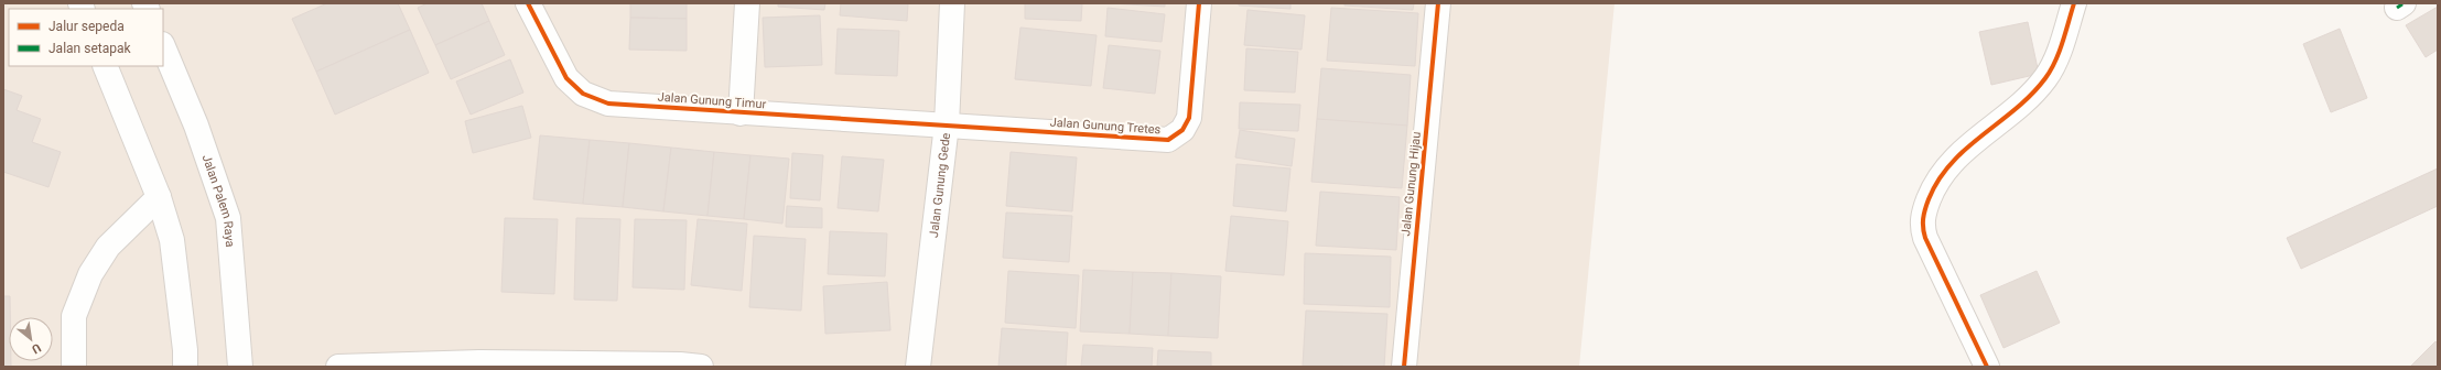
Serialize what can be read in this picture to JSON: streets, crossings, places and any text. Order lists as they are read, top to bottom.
{
  "streets": {
    "street": [
      "Jalan Gunung Timur",
      "Jalan Gunung Tretes",
      "Jalan Gunung Hijau",
      "Jalan Gunung Gede",
      "Jalan Palem Raya"
    ]
  },
  "crossings": [
    ["Jalan Gunung Timur", "Jalan Gunung Tretes"],
    ["Jalan Gunung Timur", "Jalan Gunung Gede"],
    ["Jalan Gunung Tretes", "Jalan Gunung Gede"]
  ],
  "legend": ["Jalur sepeda", "Jalan setapak"],
  "north": "bottom right"
}
